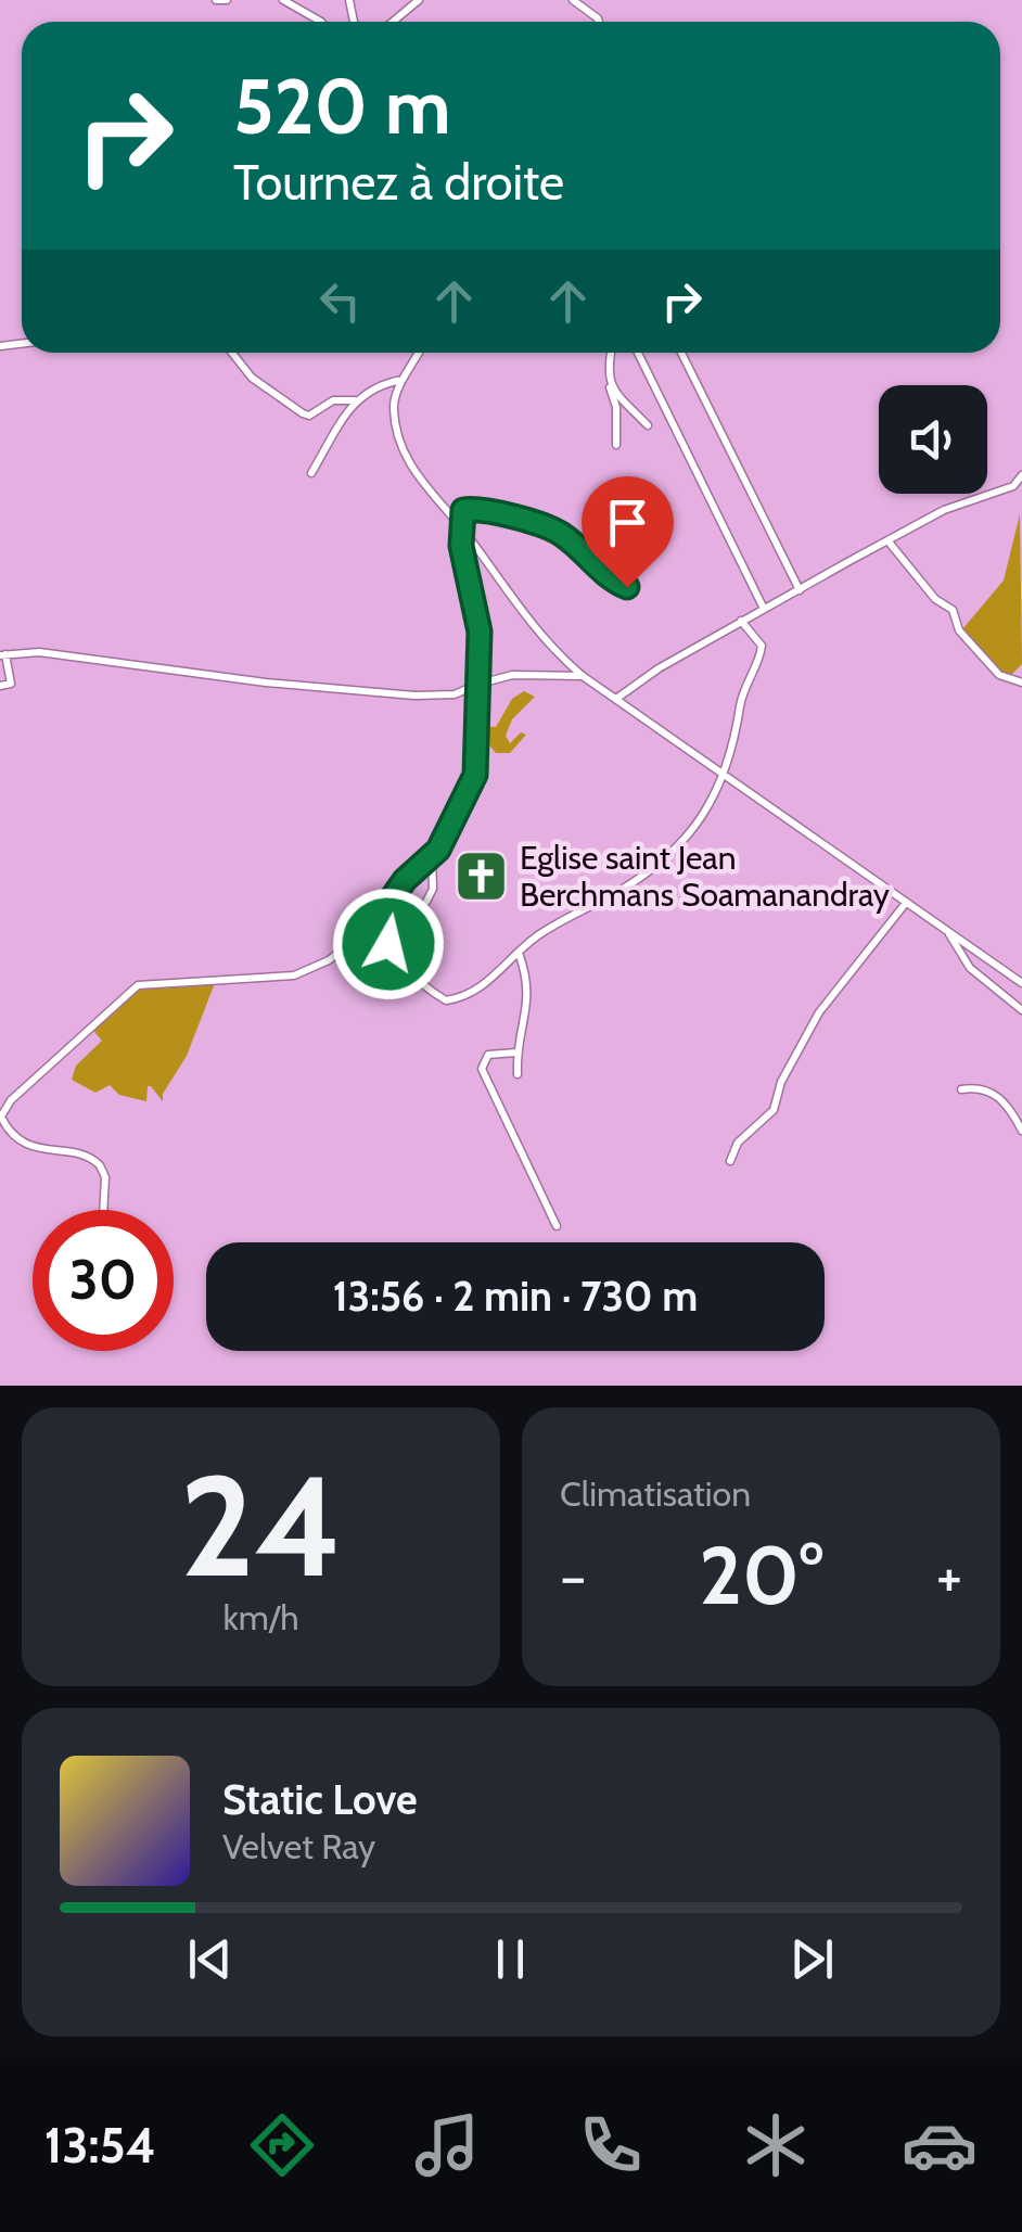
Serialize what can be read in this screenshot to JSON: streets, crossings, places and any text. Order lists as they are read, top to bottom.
{
  "places": {
    "church": ["Eglise saint Jean Berchmans Soamanandray"]
  },
  "page": {
    "turn": ["520 m", "Tournez à droite"],
    "limit": "30",
    "trip": "13:56 · 2 min · 730 m",
    "tile": [
      ["24", "km/h"],
      "Climatisation"
    ],
    "heat": ["−", "20°", "+"],
    "song": ["Static Love", "Velvet Ray"],
    "tabs": "13:54"
  }
}
